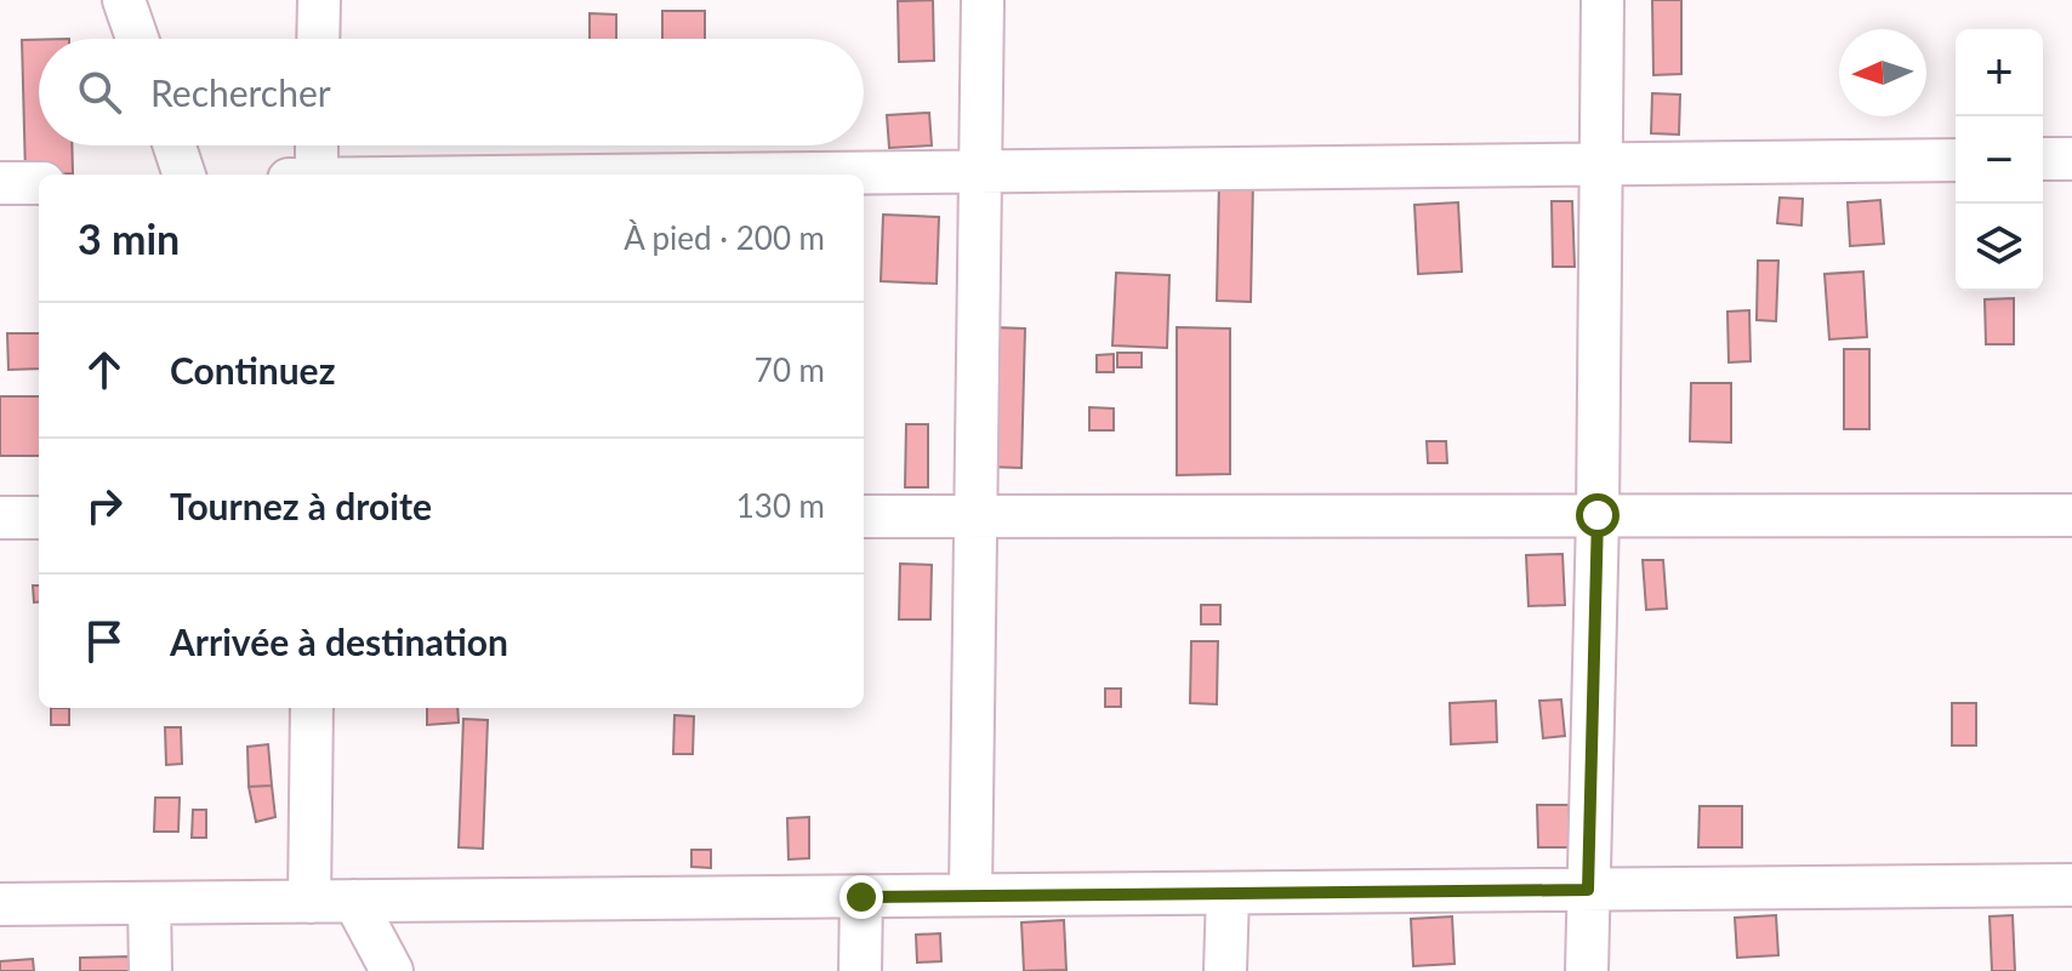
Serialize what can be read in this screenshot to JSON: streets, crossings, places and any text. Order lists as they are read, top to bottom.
{
  "north": "left",
  "page": {
    "map_buttons": ["+", "−"],
    "search": "Rechercher",
    "heading": ["3 min", "À pied · 200 m"],
    "list": [
      ["Continuez", "70 m"],
      ["Tournez à droite", "130 m"],
      "Arrivée à destination"
    ]
  }
}
